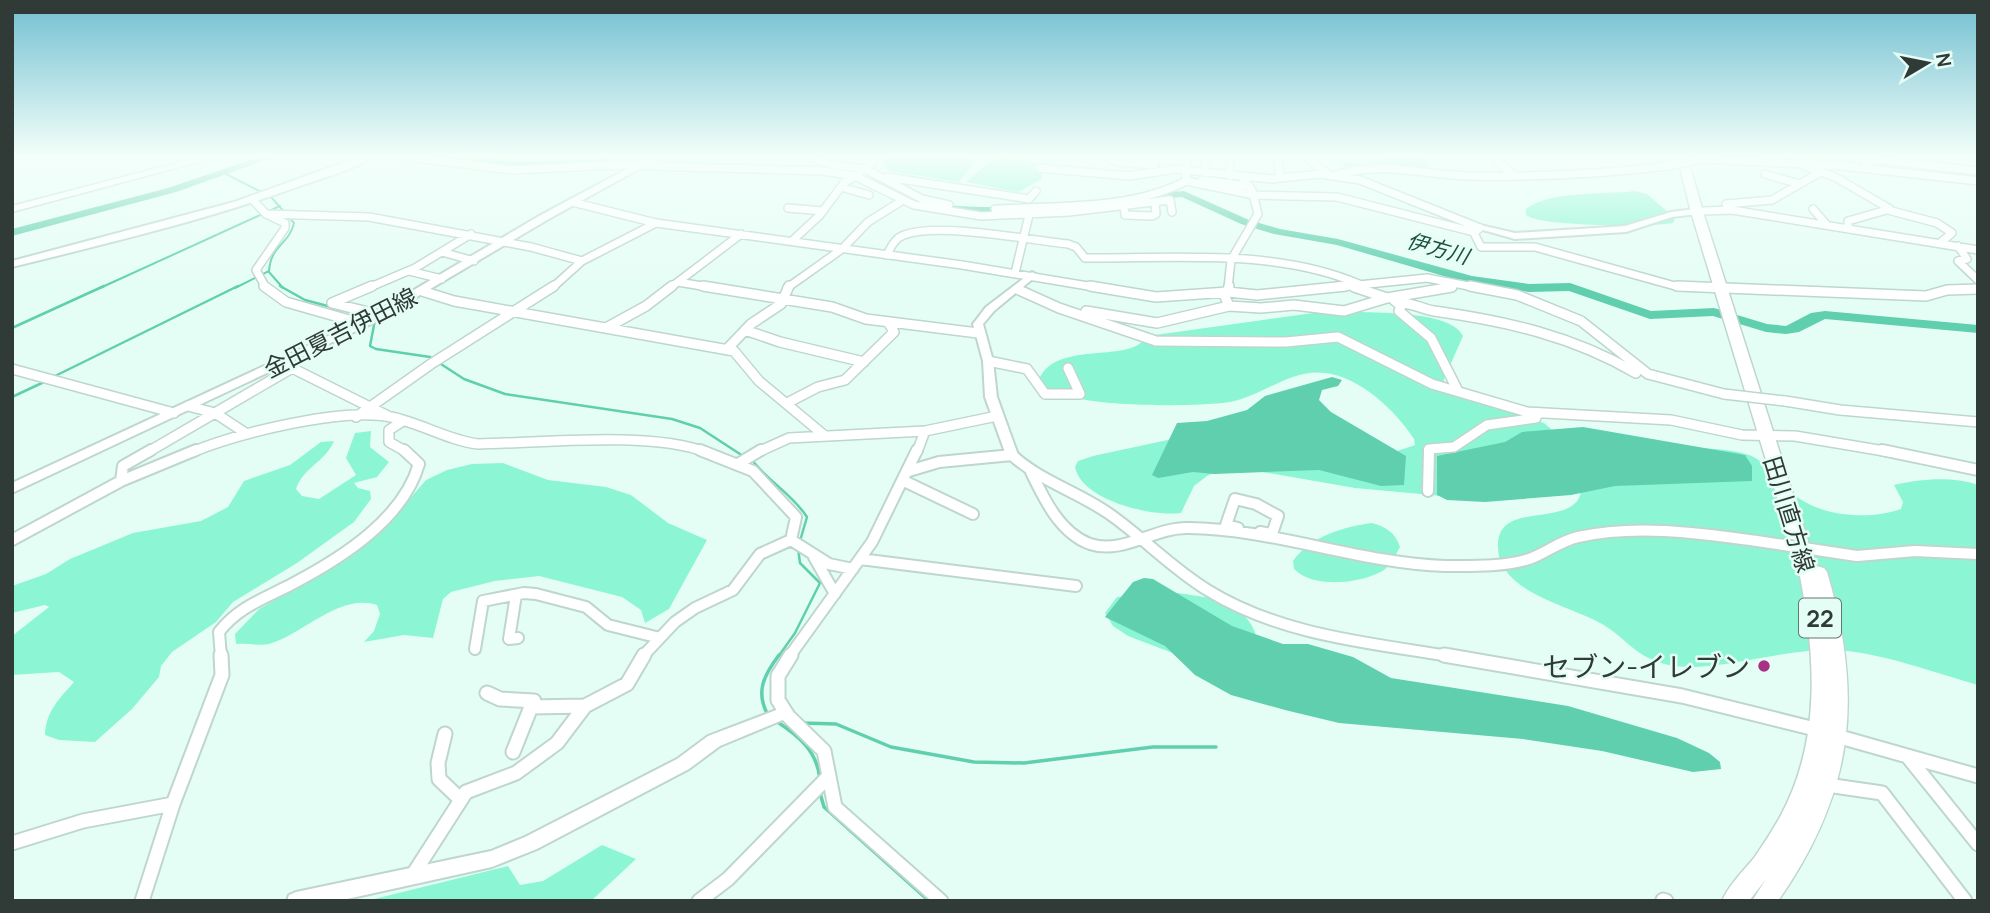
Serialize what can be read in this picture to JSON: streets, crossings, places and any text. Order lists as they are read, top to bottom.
{
  "streets": {
    "main road": ["金田夏吉伊田線", "田川直方線", "22"]
  },
  "water": ["伊方川"],
  "places": ["セブン-イレブン"],
  "north": "right"
}
